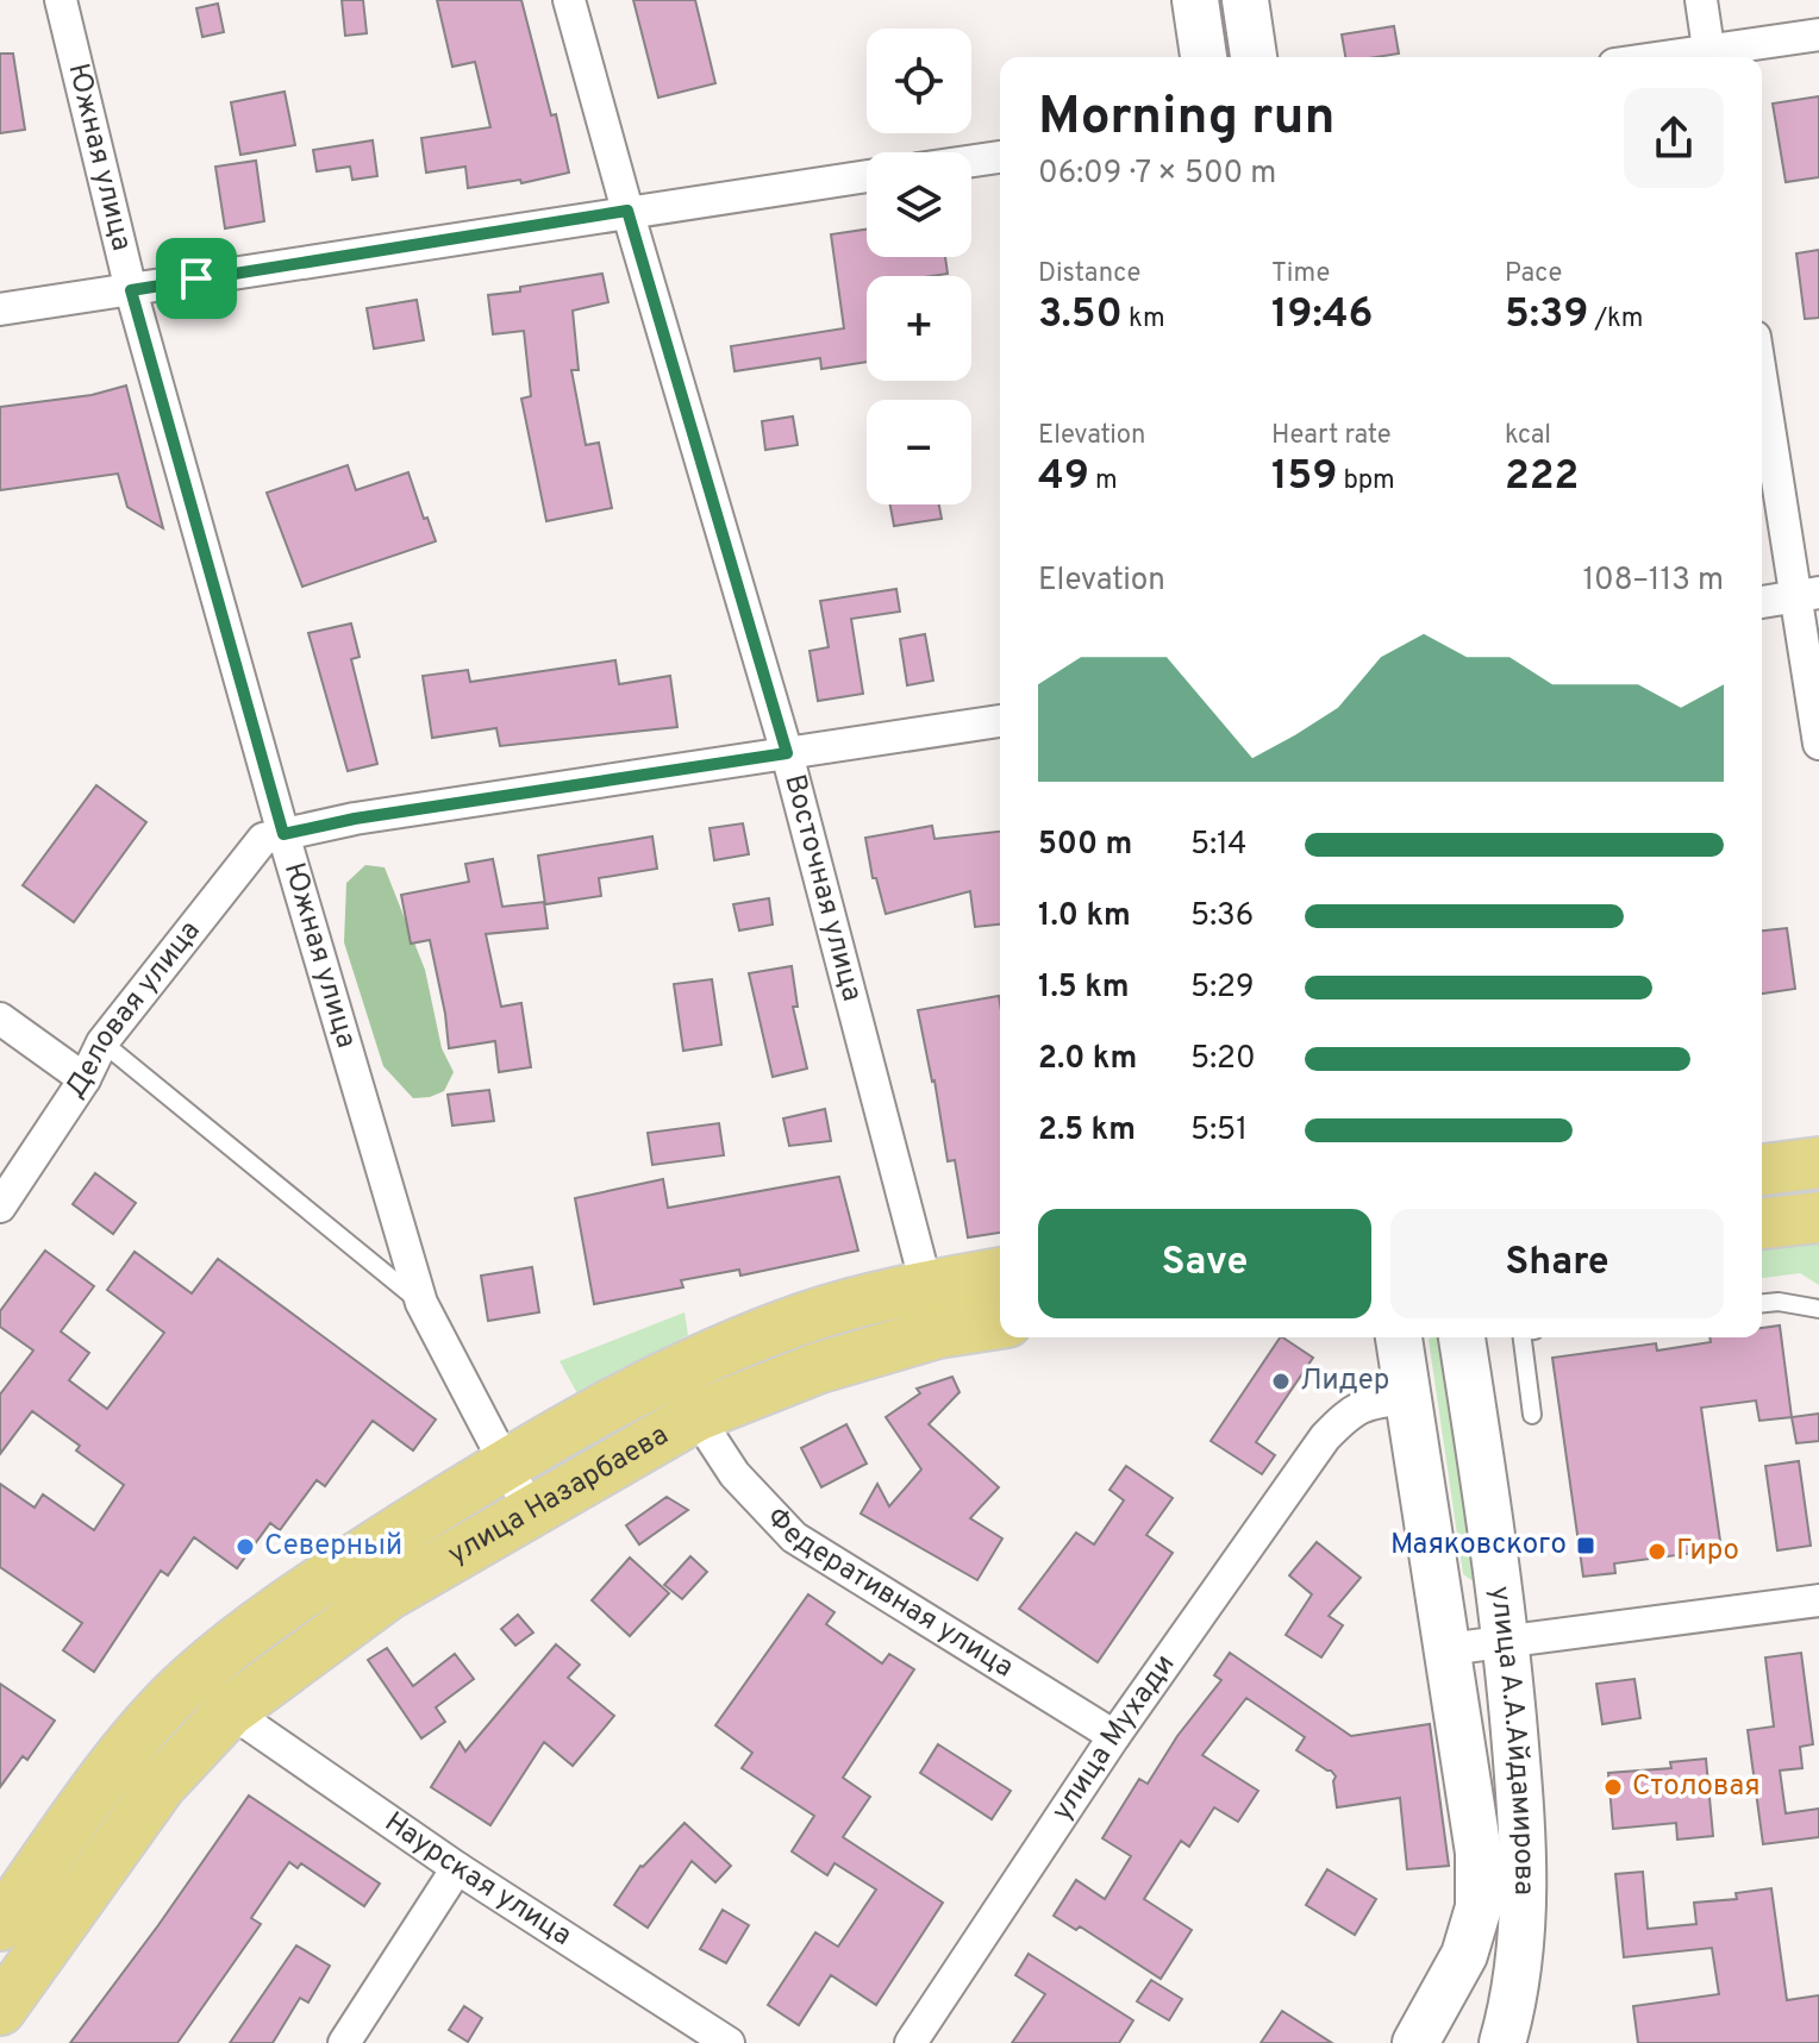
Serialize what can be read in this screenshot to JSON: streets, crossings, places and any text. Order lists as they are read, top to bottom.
{
  "streets": {
    "main road": ["улица Назарбаева", "улица А.А.Айдамирова"],
    "street": [
      "Южная улица",
      "Восточная улица",
      "Деловая улица",
      "Федеративная улица",
      "улица Мухади",
      "Наурская улица"
    ]
  },
  "crossings": [
    ["Южная улица", "Деловая улица"],
    ["Южная улица", "улица Назарбаева"],
    ["Восточная улица", "улица Назарбаева"],
    ["улица Назарбаева", "Федеративная улица"],
    ["улица Назарбаева", "Наурская улица"],
    ["Федеративная улица", "улица Мухади"],
    ["улица Мухади", "улица А.А.Айдамирова"]
  ],
  "places": {
    "other": [
      "Лидер",
      "Северный",
      "Гиро",
      "Столовая"
    ],
    "transit": ["Маяковского"]
  },
  "page": {
    "map_buttons": ["+", "−"],
    "heading": ["Morning run", "06:09 · 7 × 500 m"],
    "stats": [
      ["Distance", "3.50 km"],
      ["Time", "19:46"],
      ["Pace", "5:39 /km"],
      ["Elevation", "49 m"],
      ["Heart rate", "159 bpm"],
      ["kcal", "222"]
    ],
    "chart": ["Elevation", "108–113 m"],
    "list": [
      {
        "name": "500 m",
        "note": "5:14"
      },
      {
        "name": "1.0 km",
        "note": "5:36"
      },
      {
        "name": "1.5 km",
        "note": "5:29"
      },
      {
        "name": "2.0 km",
        "note": "5:20"
      },
      {
        "name": "2.5 km",
        "note": "5:51"
      }
    ],
    "buttons": ["Save", "Share"]
  }
}
